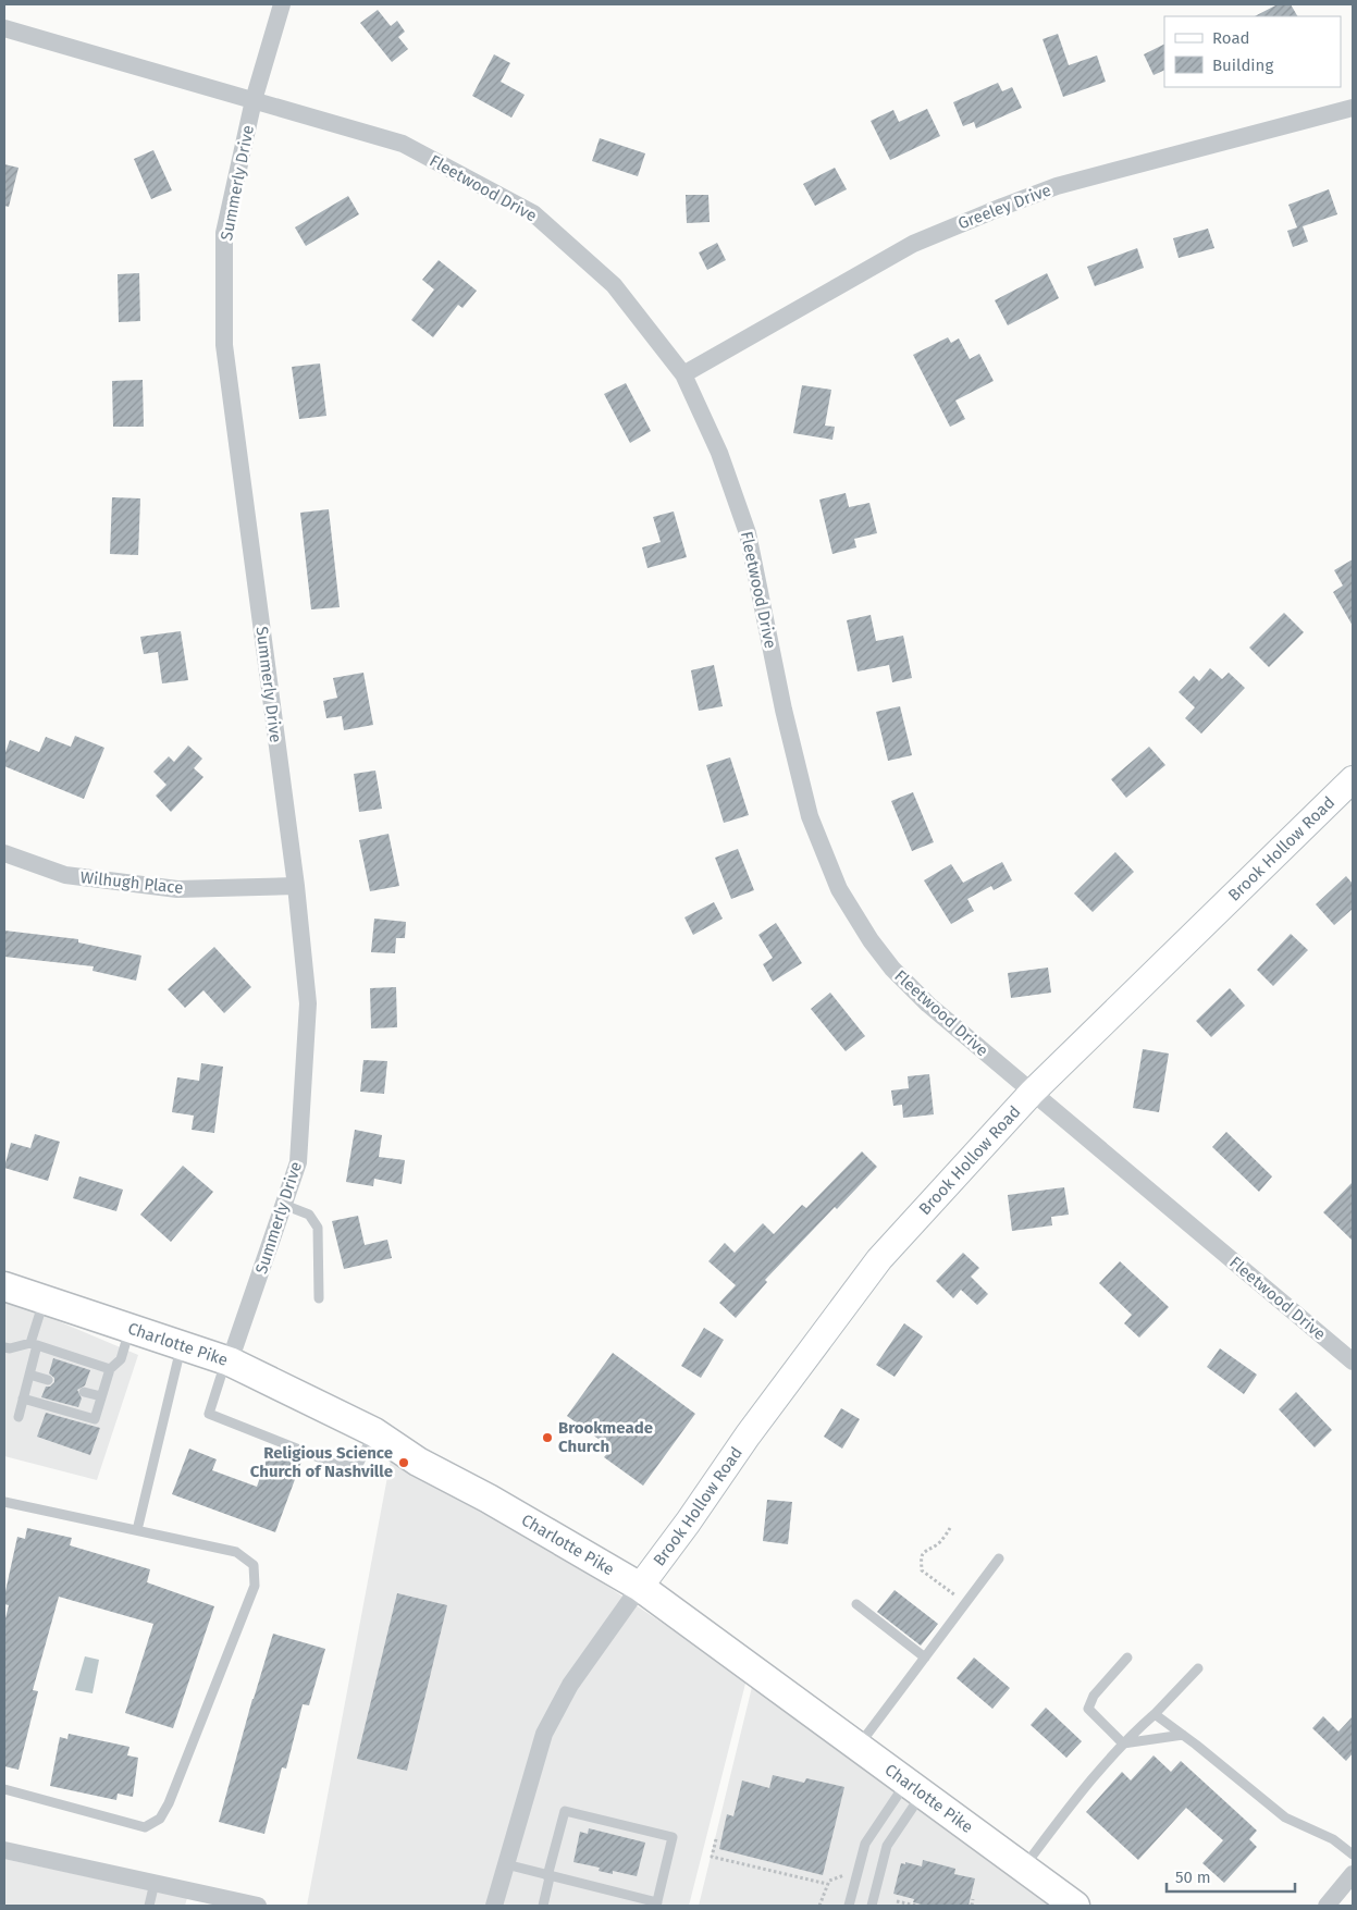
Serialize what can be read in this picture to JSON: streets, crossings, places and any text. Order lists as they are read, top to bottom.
{
  "streets": {
    "main road": ["Charlotte Pike"],
    "street": [
      "Summerly Drive",
      "Fleetwood Drive",
      "Greeley Drive",
      "Brook Hollow Road",
      "Wilhugh Place"
    ]
  },
  "crossings": [
    ["Summerly Drive", "Fleetwood Drive"],
    ["Summerly Drive", "Wilhugh Place"],
    ["Summerly Drive", "Charlotte Pike"],
    ["Fleetwood Drive", "Greeley Drive"],
    ["Fleetwood Drive", "Brook Hollow Road"],
    ["Brook Hollow Road", "Charlotte Pike"]
  ],
  "places": ["Brookmeade Church", "Religious Science Church of Nashville"],
  "legend": ["Road", "Building"],
  "scale_bar": "50 m"
}
